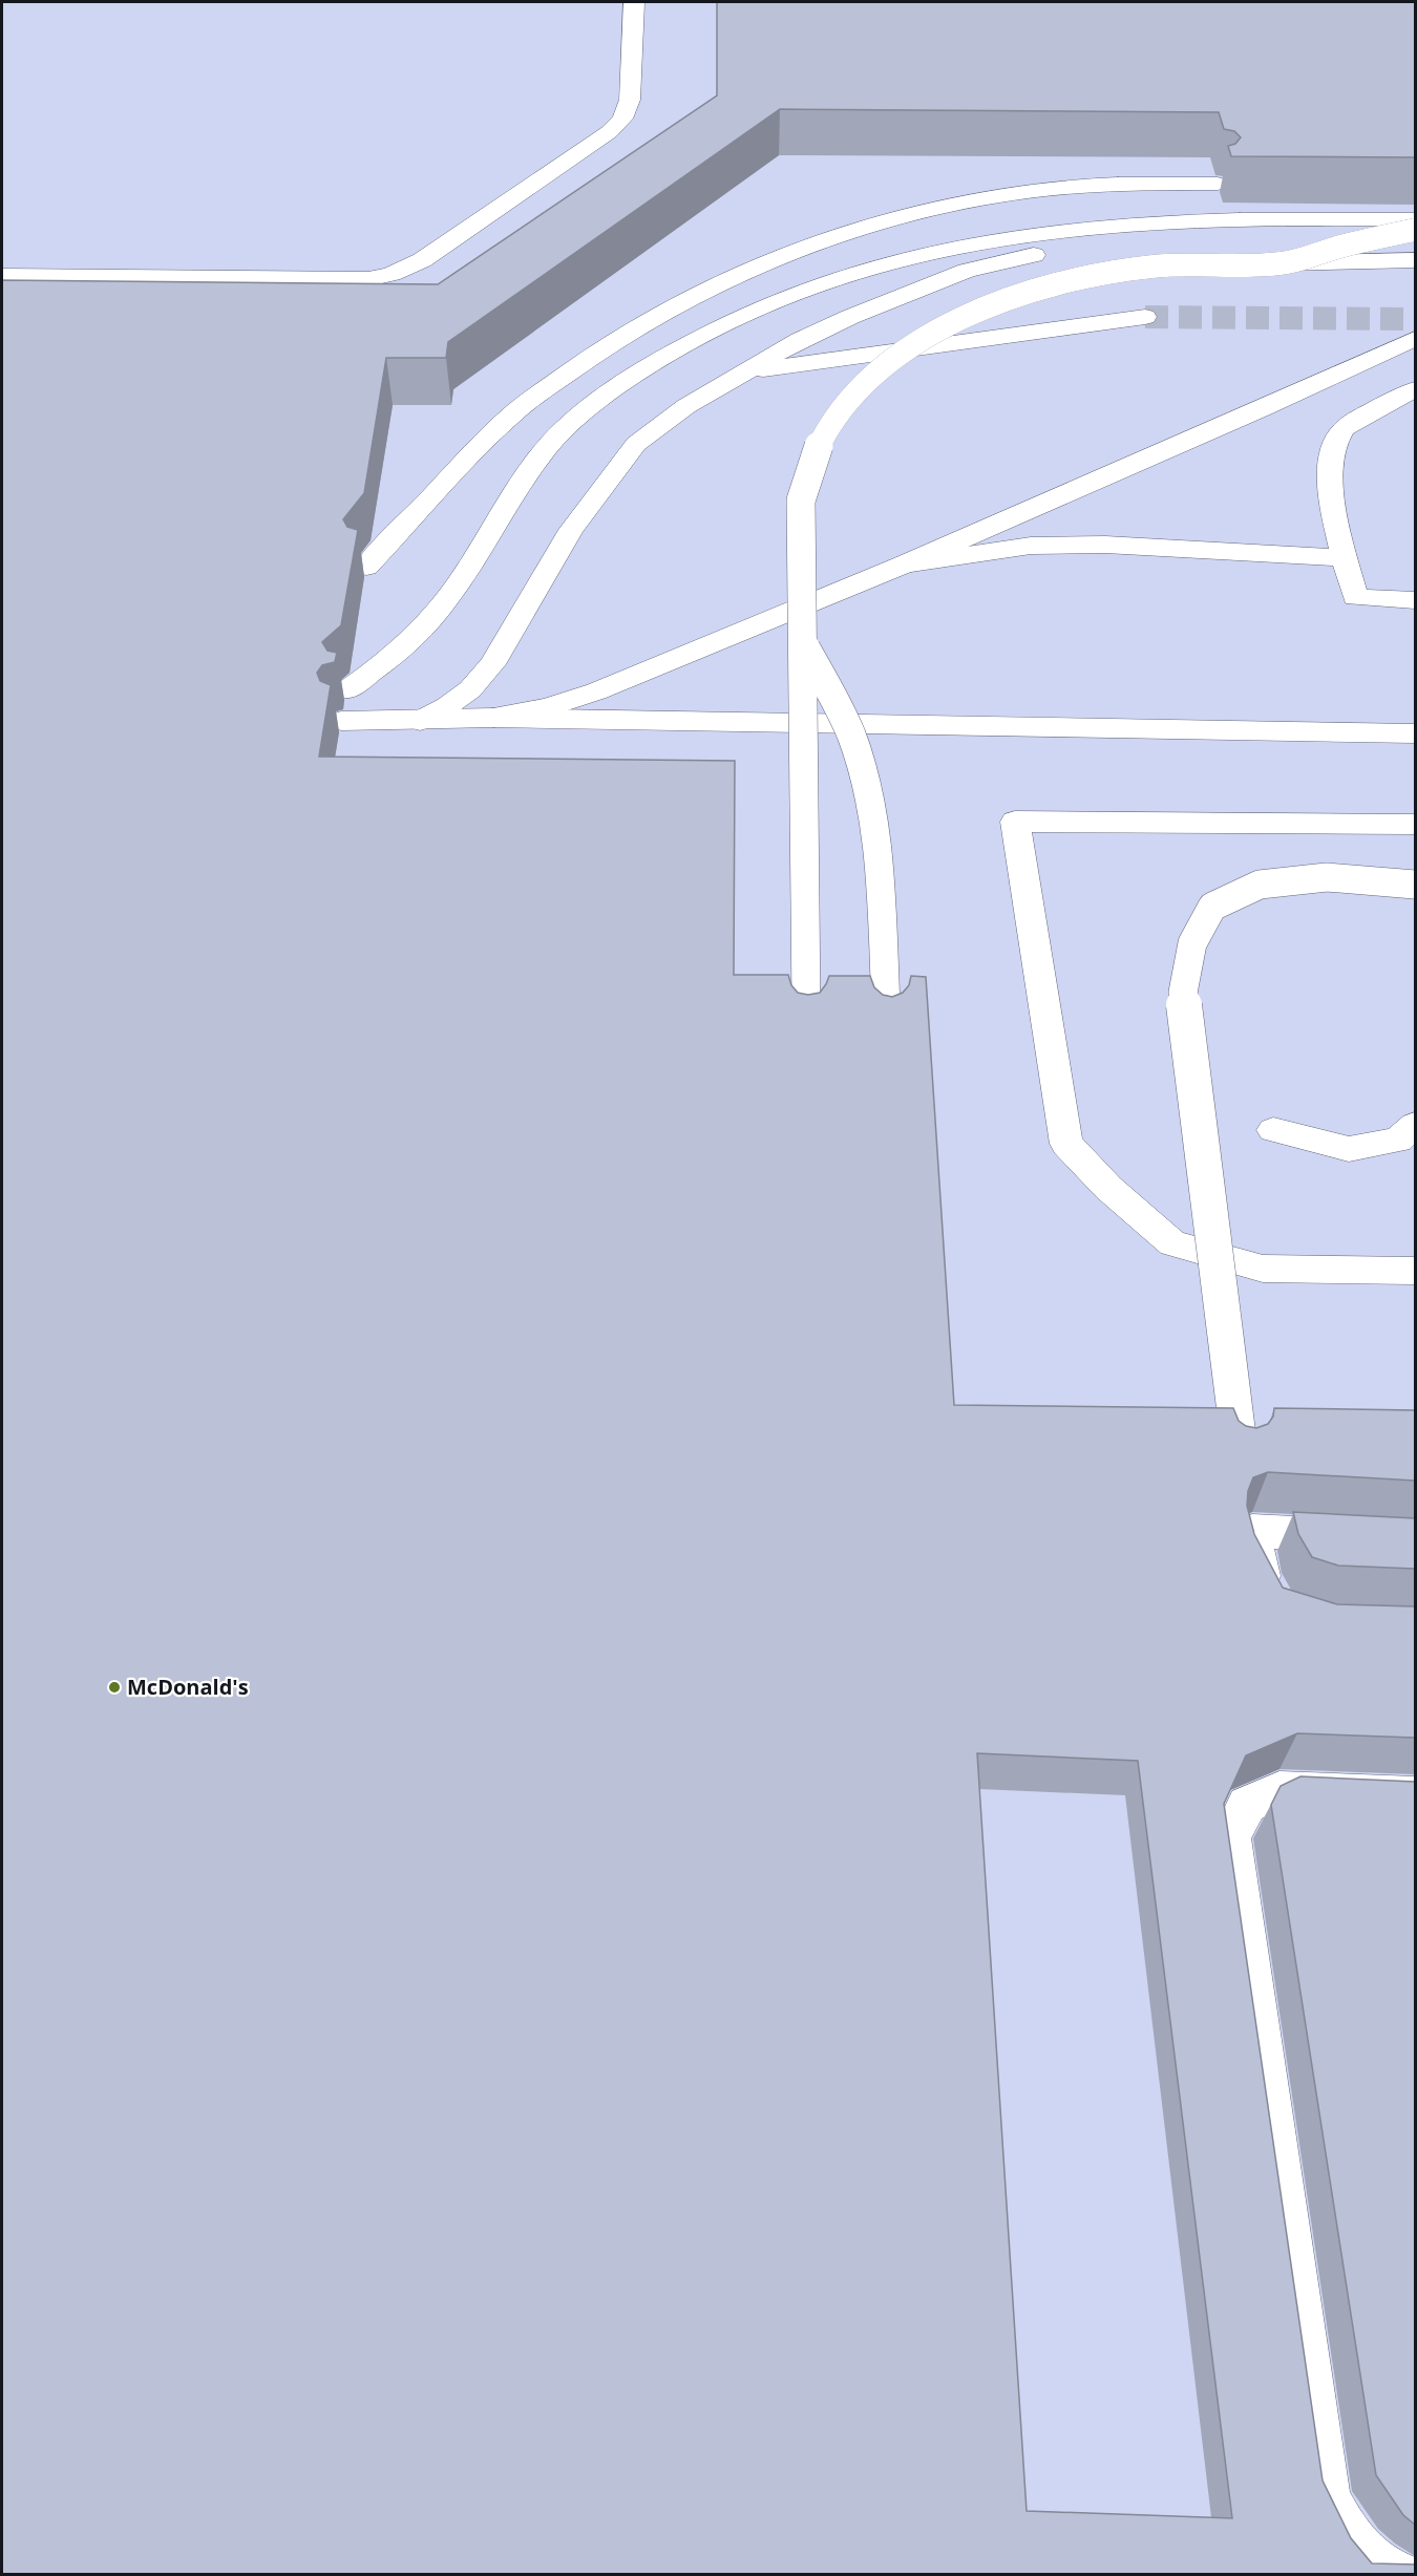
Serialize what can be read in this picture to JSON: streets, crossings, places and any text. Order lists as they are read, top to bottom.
{
  "places": ["McDonald's"]
}
